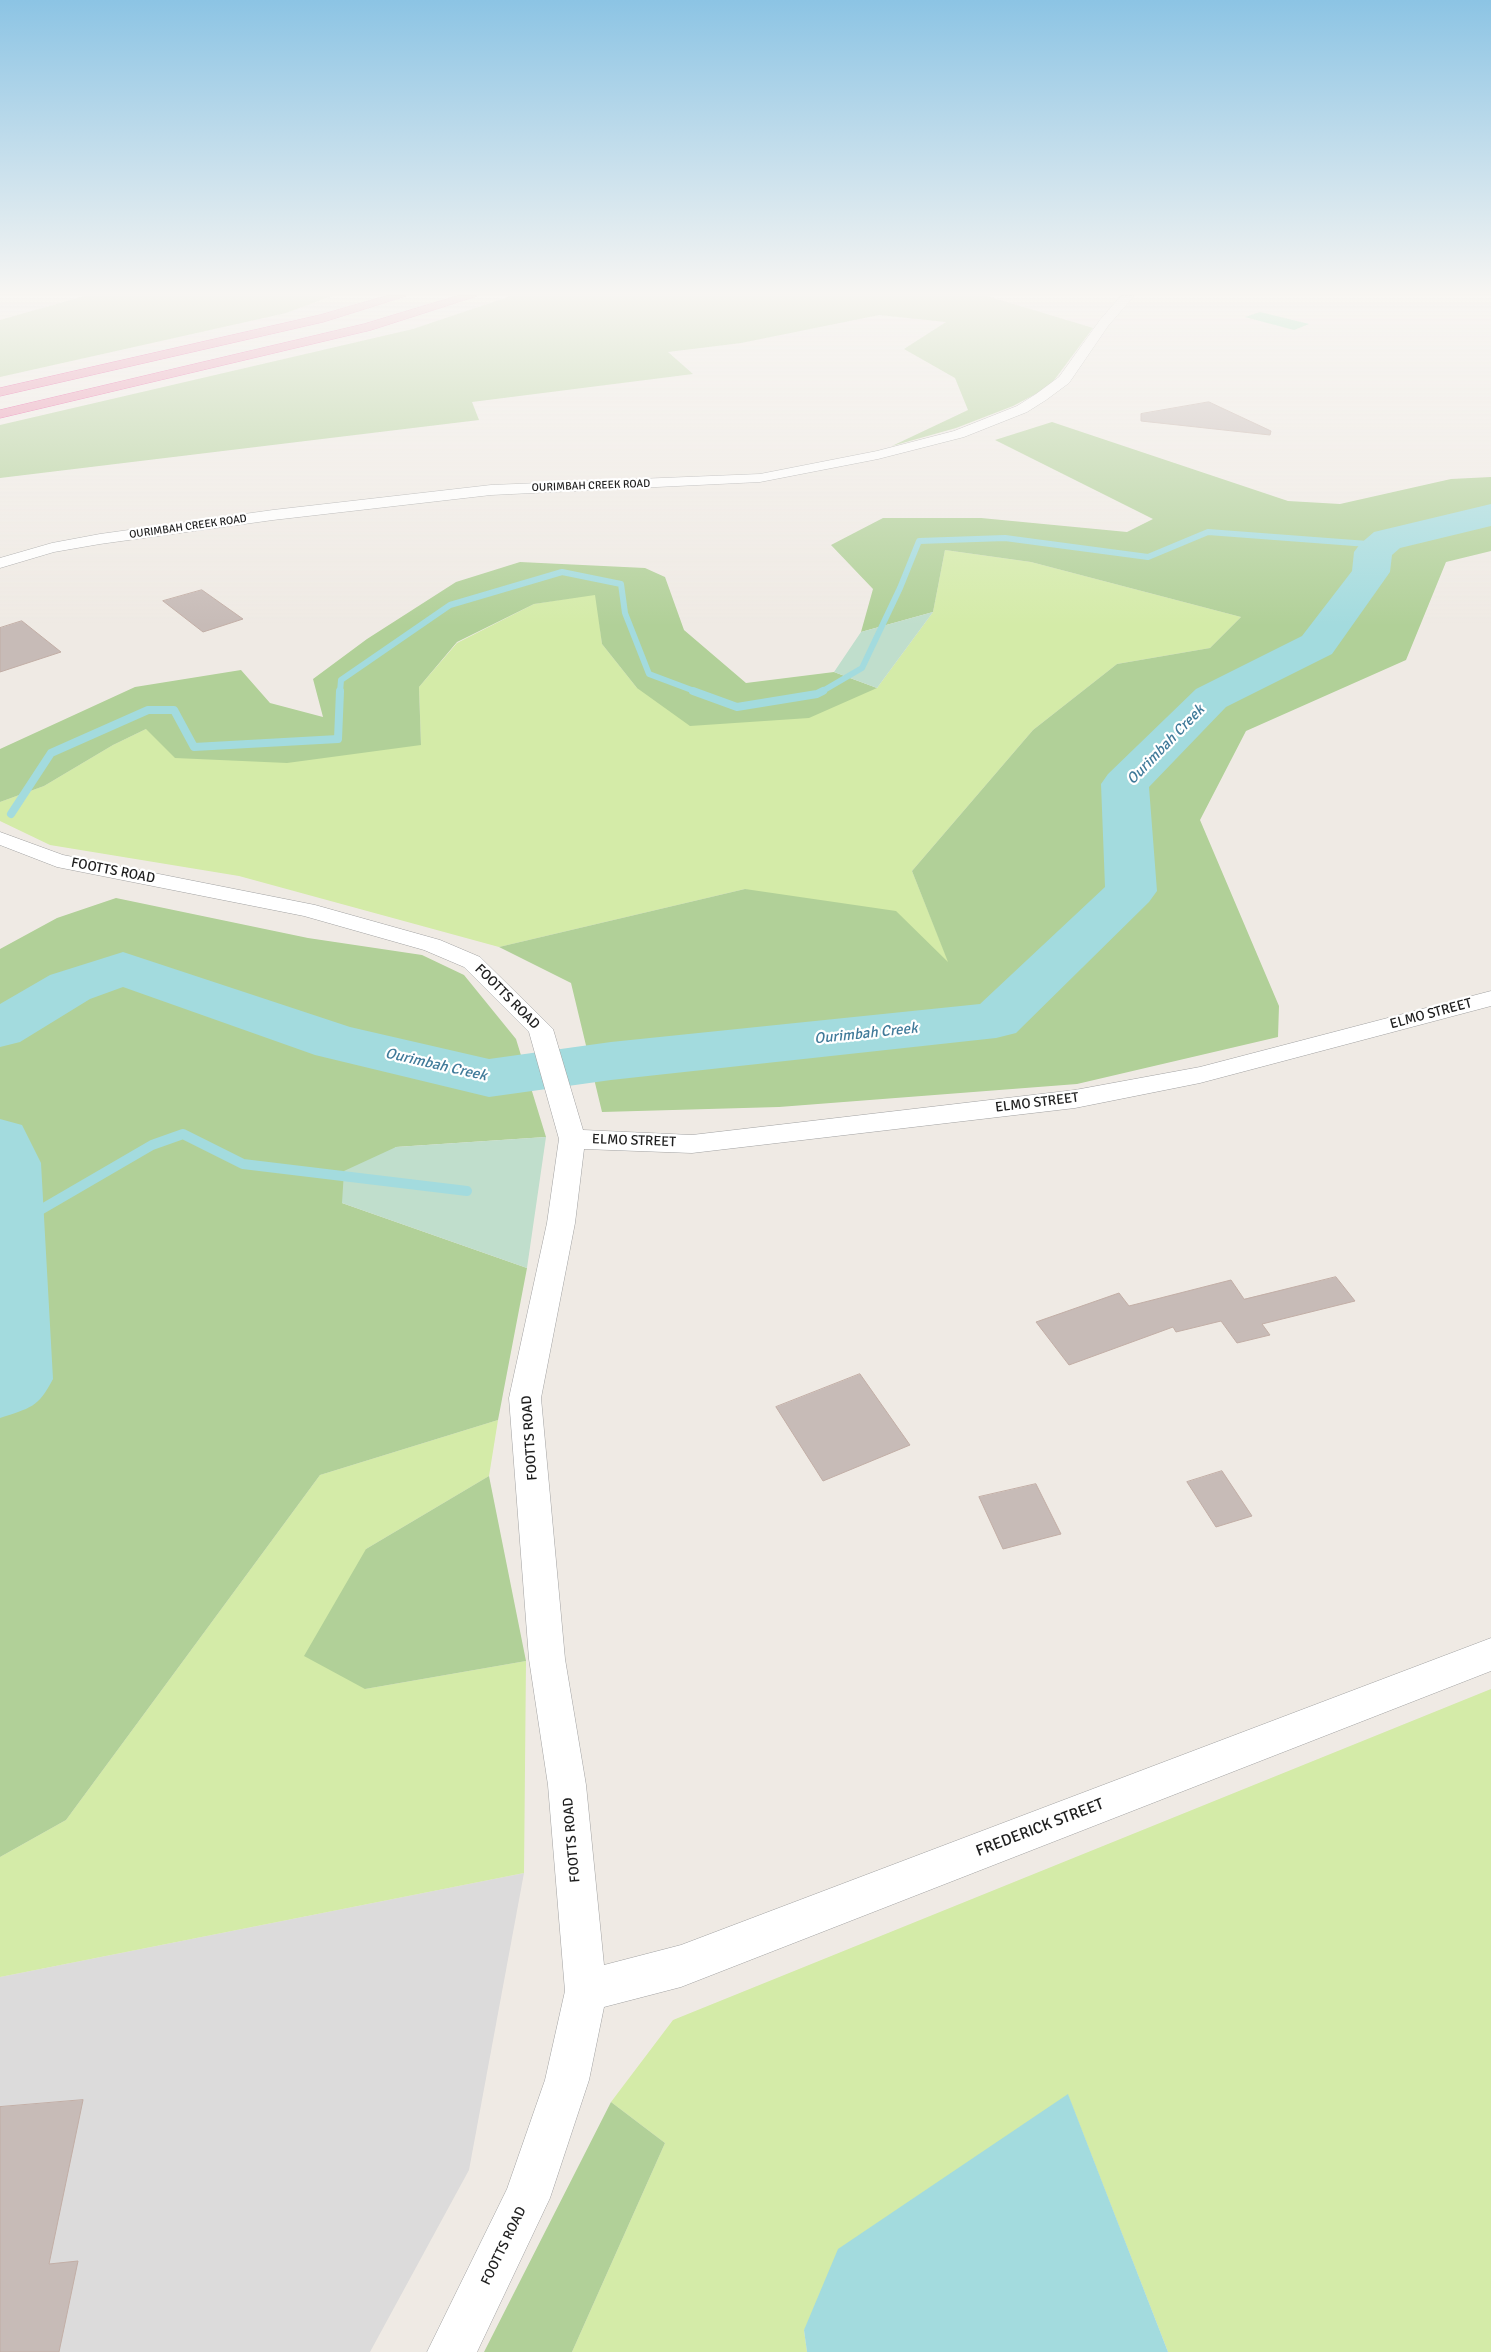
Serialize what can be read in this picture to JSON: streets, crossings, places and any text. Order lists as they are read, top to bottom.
{
  "streets": {
    "street": [
      "OURIMBAH CREEK ROAD",
      "FOOTTS ROAD",
      "ELMO STREET",
      "FREDERICK STREET"
    ]
  },
  "crossings": [
    ["FOOTTS ROAD", "ELMO STREET"],
    ["FOOTTS ROAD", "FREDERICK STREET"]
  ],
  "water": ["Ourimbah Creek"]
}
